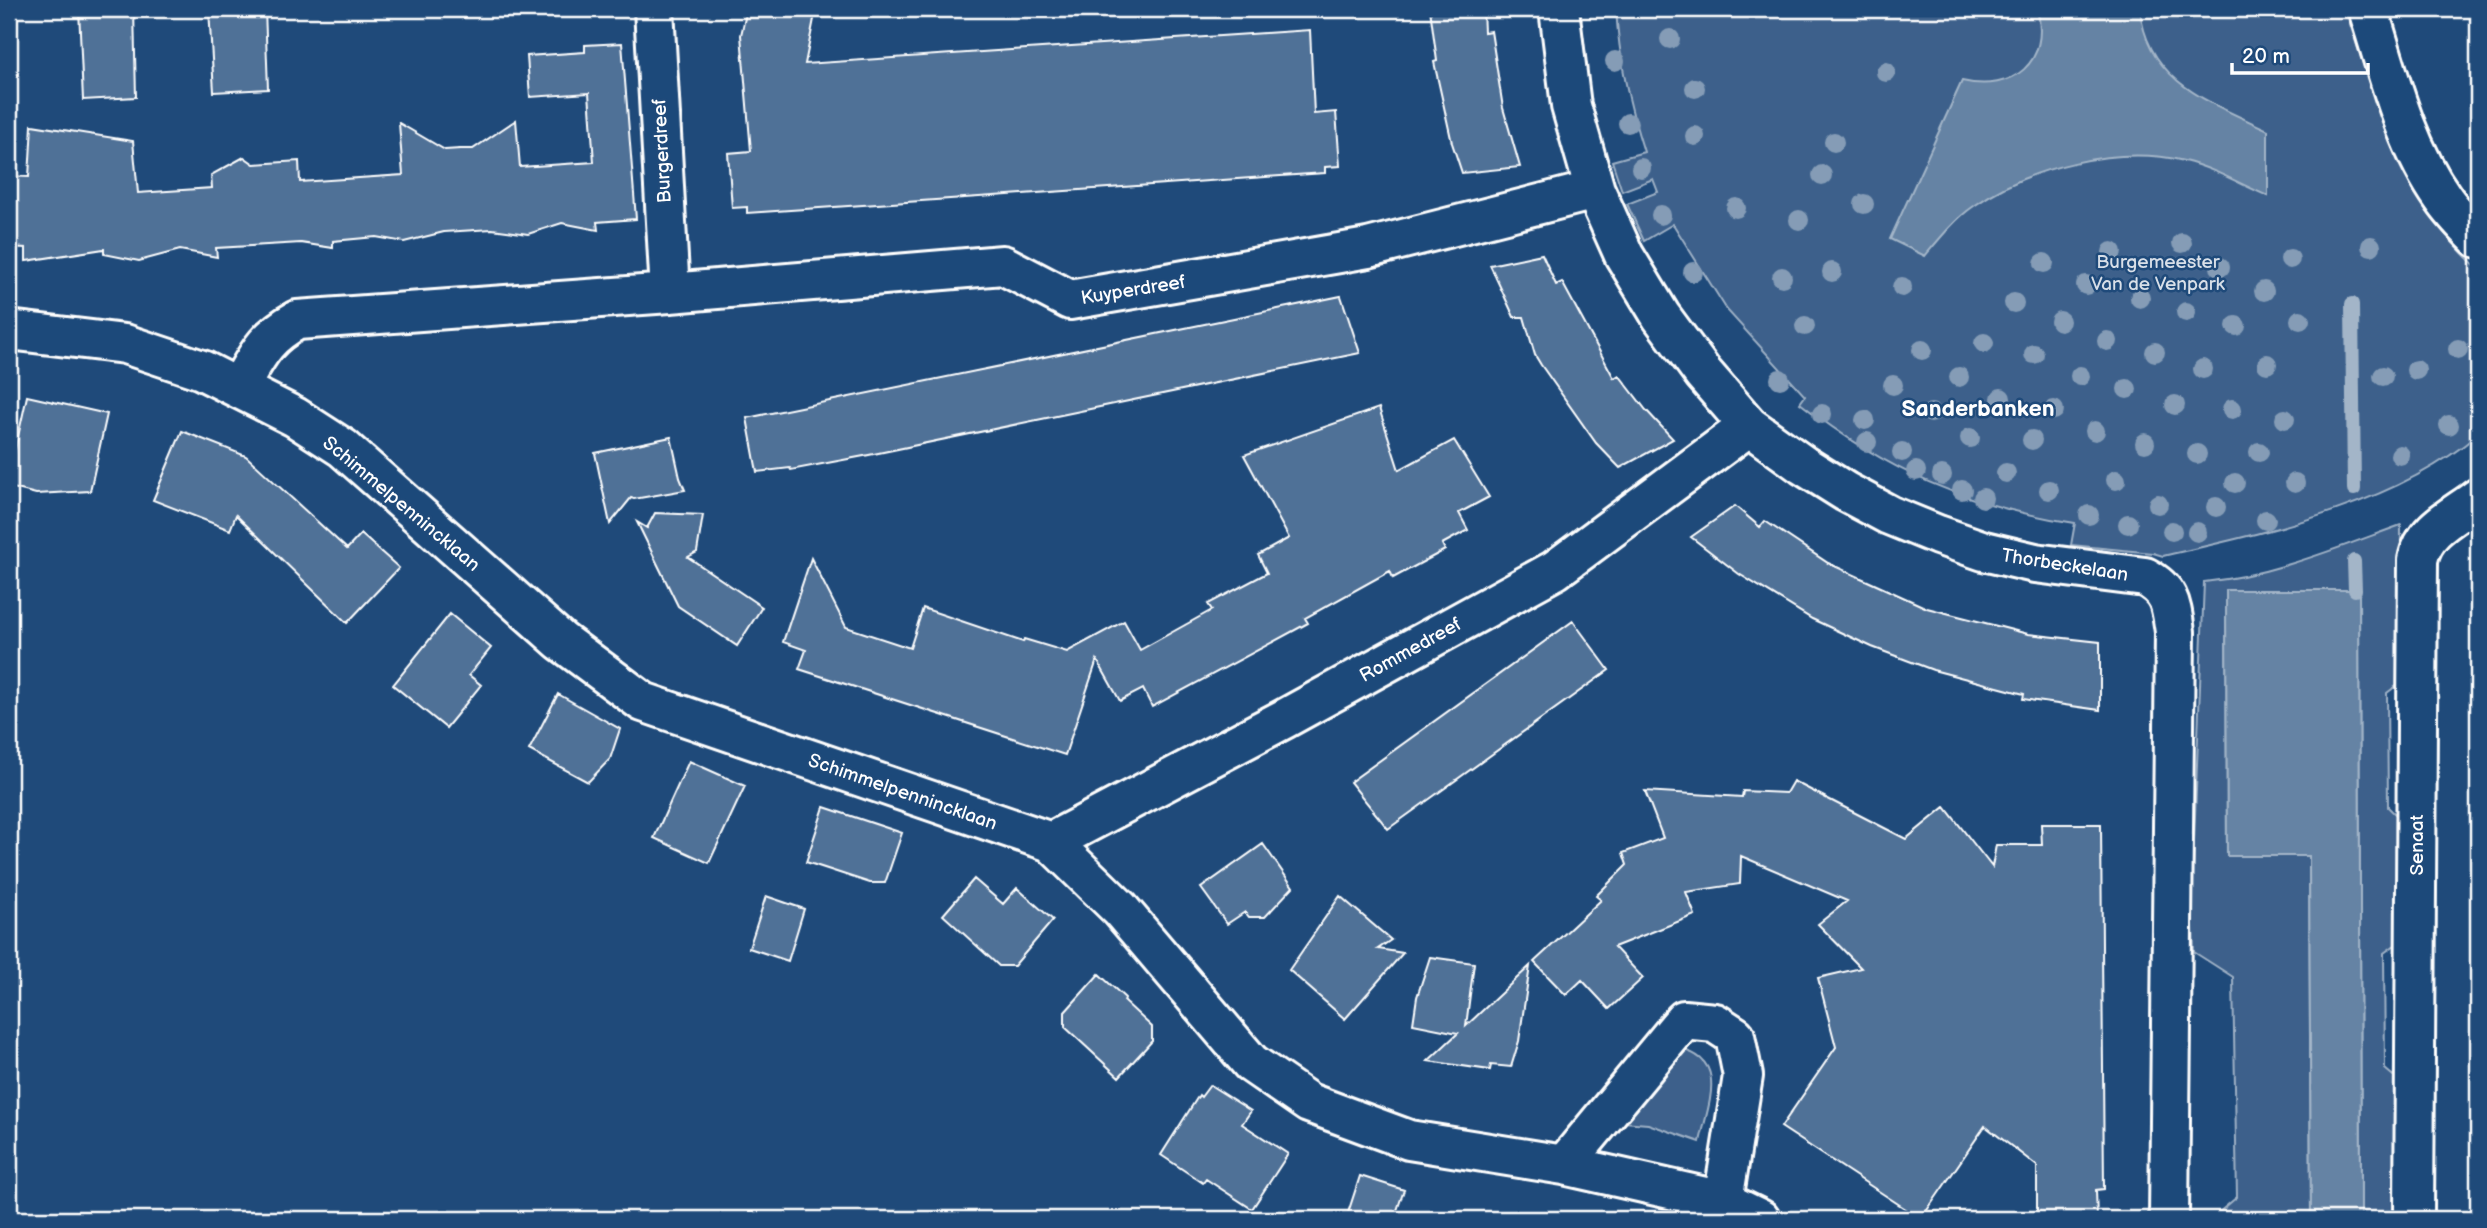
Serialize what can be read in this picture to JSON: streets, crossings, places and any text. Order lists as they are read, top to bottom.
{
  "streets": {
    "street": [
      "Burgerdreef",
      "Kuyperdreef",
      "Schimmelpennincklaan",
      "Thorbeckelaan",
      "Rommedreef",
      "Senaat"
    ]
  },
  "crossings": [
    ["Burgerdreef", "Kuyperdreef"],
    ["Kuyperdreef", "Thorbeckelaan"],
    ["Schimmelpennincklaan", "Rommedreef"],
    ["Thorbeckelaan", "Rommedreef"]
  ],
  "districts": ["Sanderbanken"],
  "parks": ["Burgemeester Van de Venpark"],
  "scale_bar": "20 m"
}
